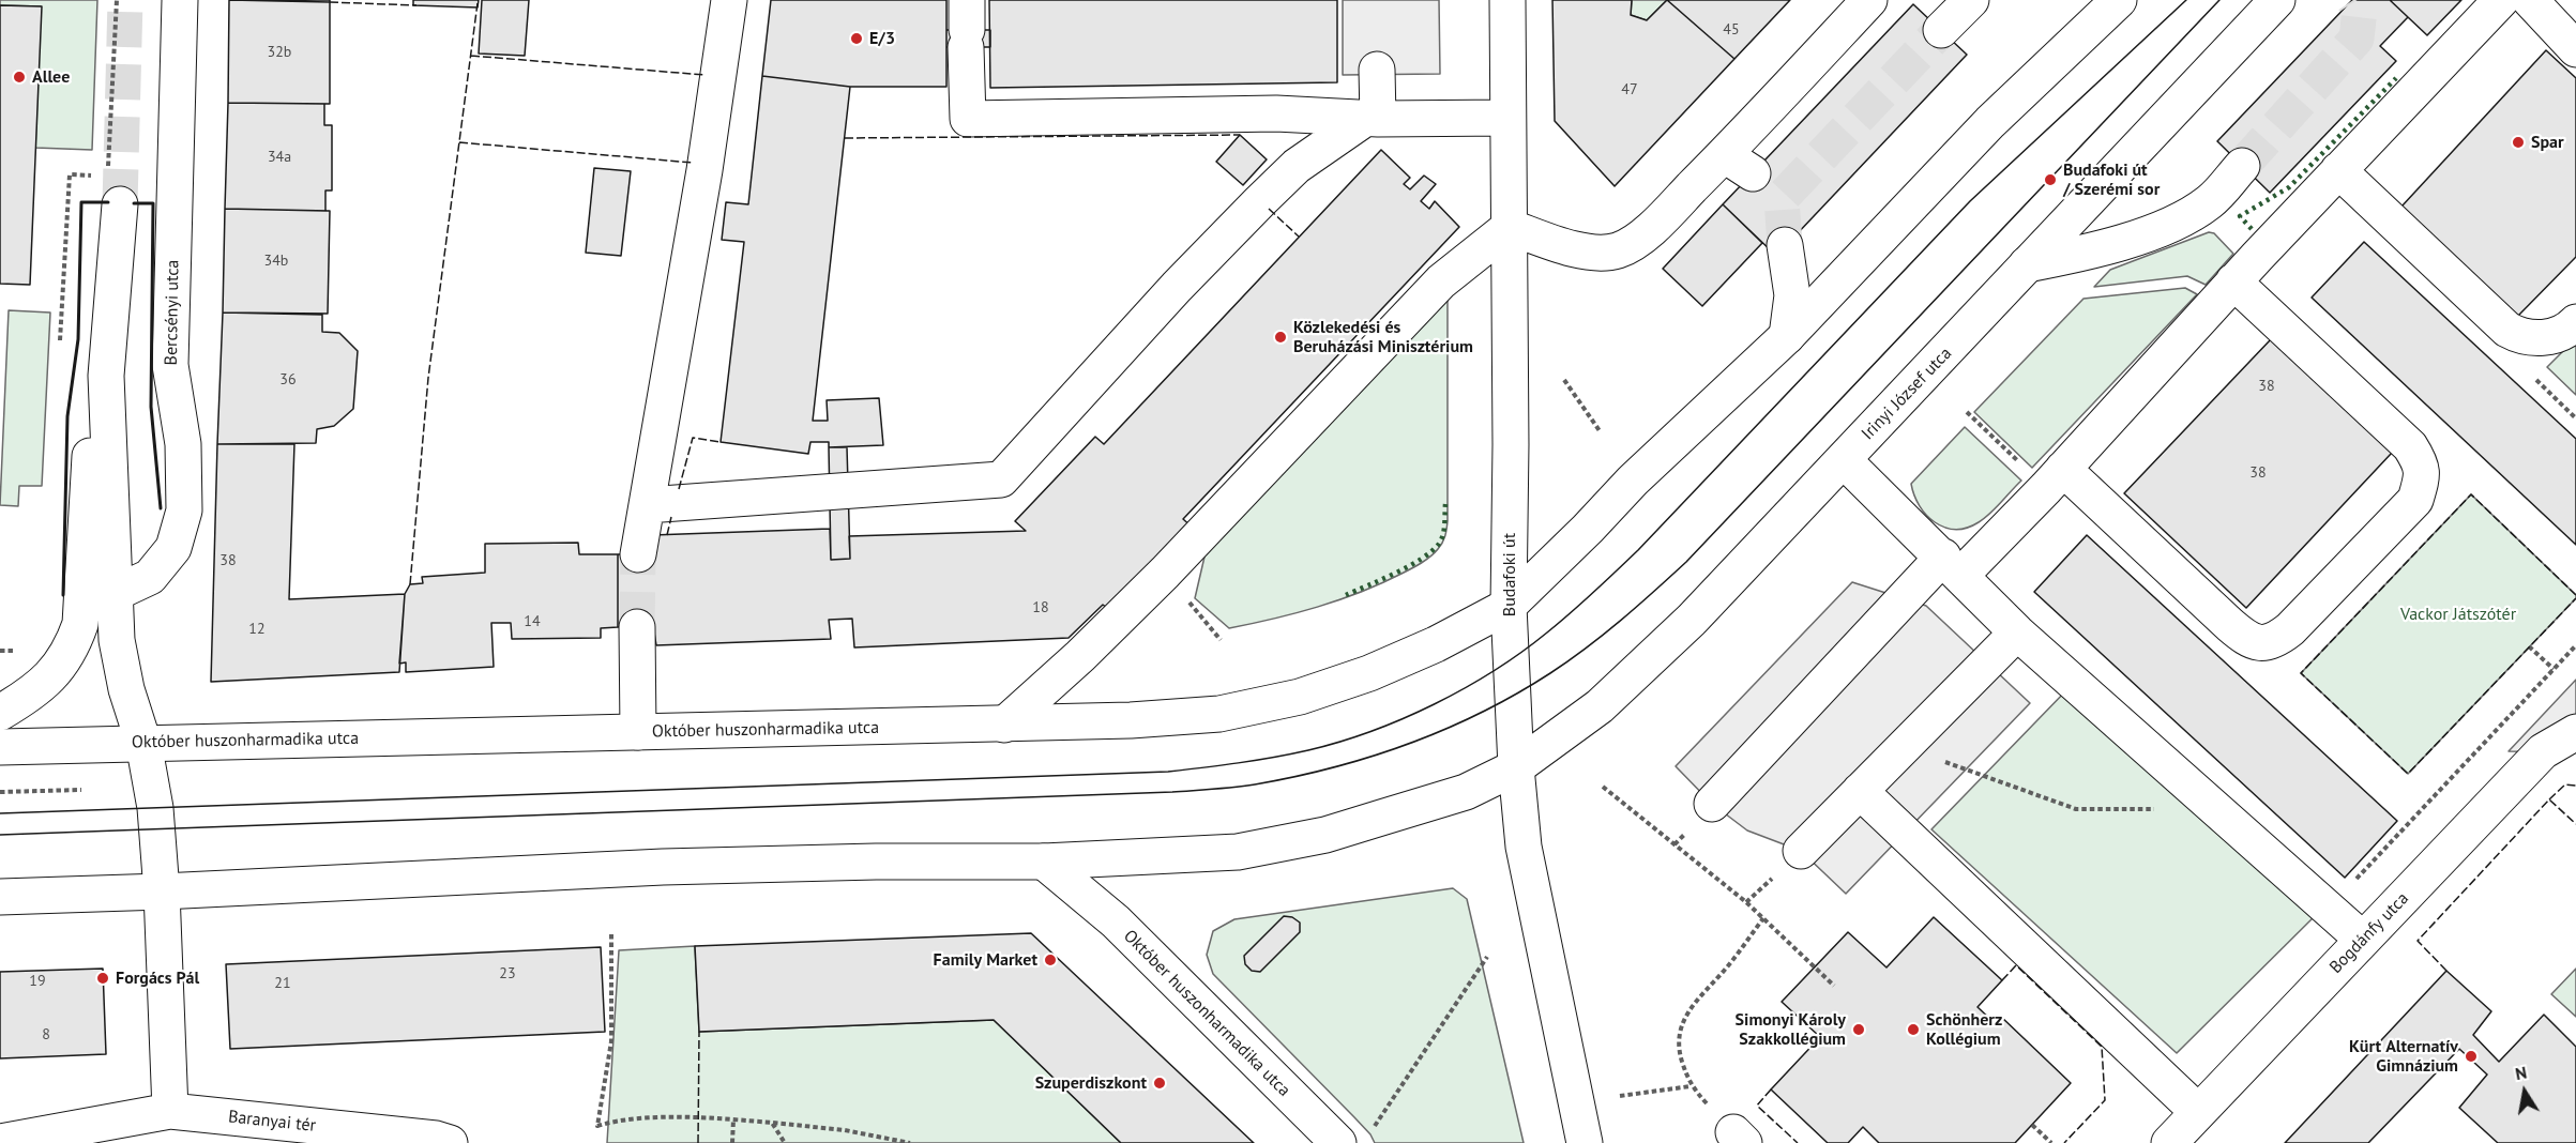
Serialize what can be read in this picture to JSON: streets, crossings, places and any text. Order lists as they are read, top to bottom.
{
  "streets": {
    "main road": [
      "Bercsényi utca",
      "Irinyi József utca",
      "Budafoki út",
      "Október huszonharmadika utca",
      "Bogdánfy utca",
      "Baranyai tér"
    ]
  },
  "crossings": [
    ["Irinyi József utca", "Budafoki út"],
    ["Budafoki út", "Október huszonharmadika utca"]
  ],
  "parks": ["Vackor Játszótér"],
  "places": [
    "E/3",
    "Allee",
    "Spar",
    "Budafoki út / Szerémi sor",
    "Közlekedési és Beruházási Minisztérium",
    "Family Market",
    "Forgács Pál",
    "Simonyi Károly Szakkollégium",
    "Schönherz Kollégium",
    "Kürt Alternatív Gimnázium",
    "Szuperdiszkont"
  ],
  "house_numbers": [
    "45",
    "32b",
    "47",
    "34a",
    "34b",
    "36",
    "38",
    "38",
    "38",
    "18",
    "14",
    "12",
    "23",
    "19",
    "21",
    "8"
  ],
  "north": "top"
}
